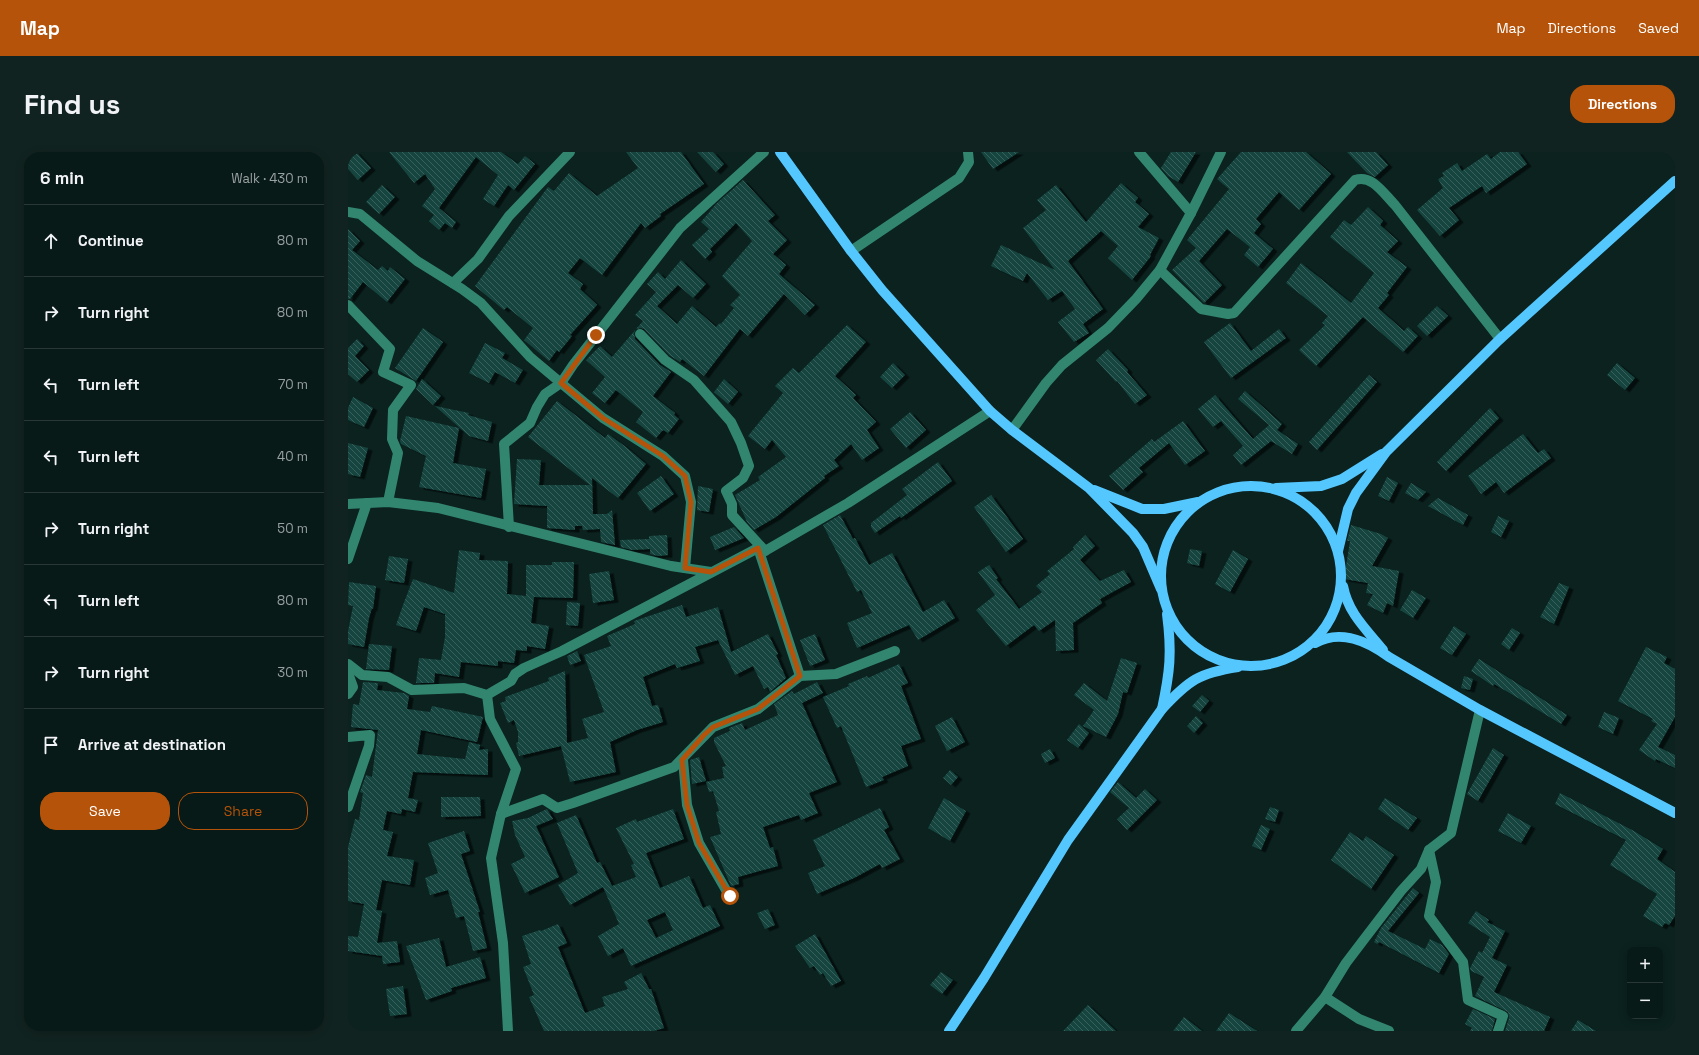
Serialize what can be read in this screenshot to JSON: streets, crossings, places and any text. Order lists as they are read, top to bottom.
{
  "page": {
    "header": "Map",
    "nav": ["Map", "Directions", "Saved"],
    "buttons": [
      "Directions",
      ["Save", "Share"]
    ],
    "title": "Find us",
    "heading": ["6 min", "Walk · 430 m"],
    "list": [
      ["Continue", "80 m"],
      ["Turn right", "80 m"],
      ["Turn left", "70 m"],
      ["Turn left", "40 m"],
      ["Turn right", "50 m"],
      ["Turn left", "80 m"],
      ["Turn right", "30 m"],
      "Arrive at destination"
    ],
    "map_buttons": ["+", "−"]
  }
}
